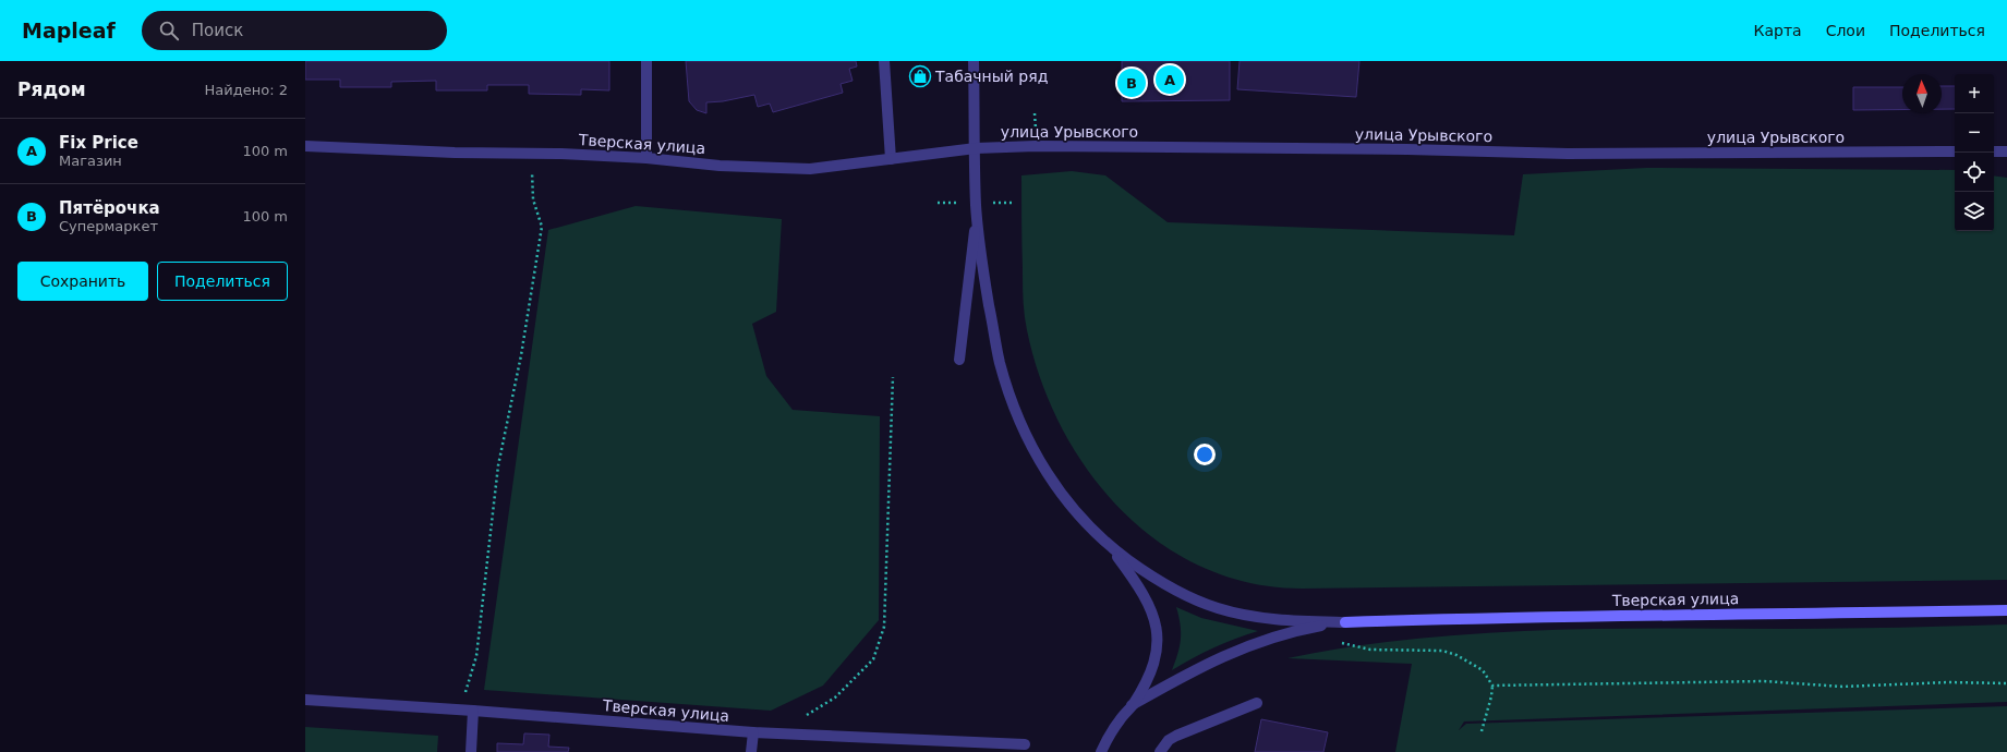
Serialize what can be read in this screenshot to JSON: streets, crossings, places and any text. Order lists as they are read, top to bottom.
{
  "streets": {
    "street": ["улица Урывского", "Тверская улица"]
  },
  "crossings": [
    ["улица Урывского", "Тверская улица"]
  ],
  "places": {
    "shop": ["Табачный ряд"]
  },
  "north": "top",
  "page": {
    "header": "Mapleaf",
    "search": "Поиск",
    "nav": ["Карта", "Слои", "Поделиться"],
    "heading": ["Рядом", "Найдено: 2"],
    "pins": ["A", "B"],
    "map_buttons": ["+", "−"],
    "list": [
      {
        "mark": "A",
        "name": "Fix Price",
        "note": "Магазин",
        "value": "100 m"
      },
      {
        "mark": "B",
        "name": "Пятёрочка",
        "note": "Супермаркет",
        "value": "100 m"
      }
    ],
    "buttons": ["Сохранить", "Поделиться"]
  }
}
